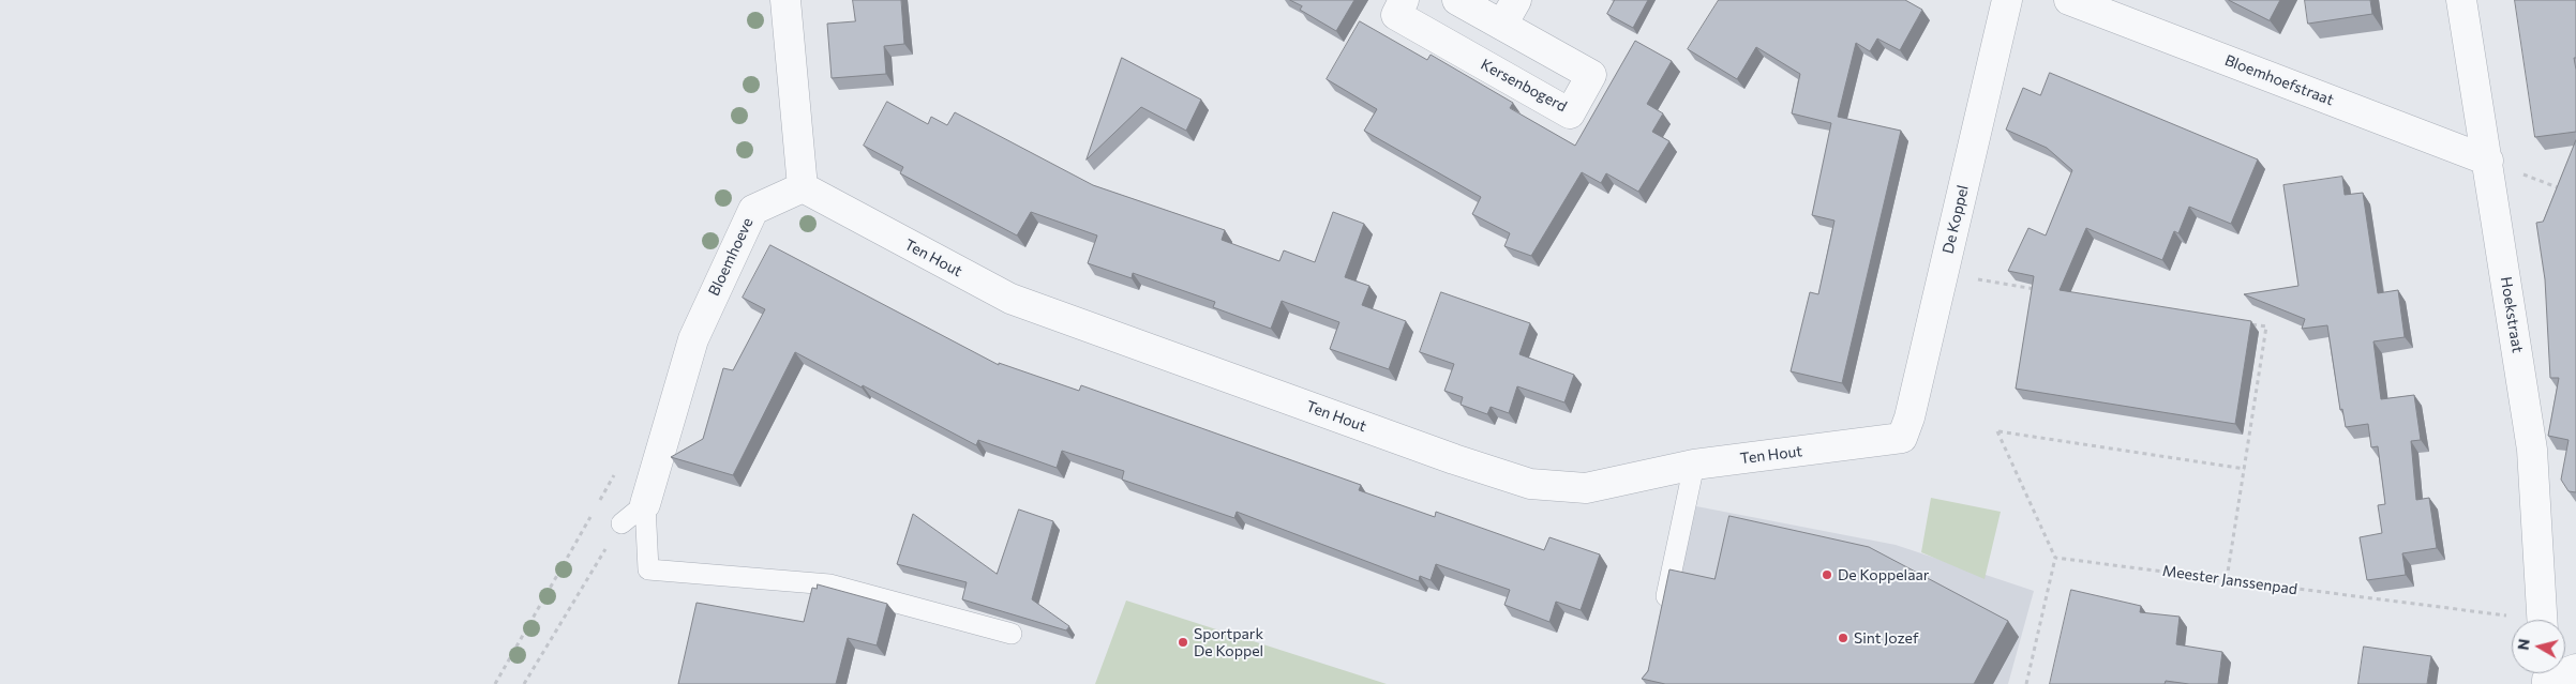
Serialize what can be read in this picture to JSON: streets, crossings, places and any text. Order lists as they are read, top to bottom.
{
  "streets": {
    "street": [
      "Bloemhoefstraat",
      "Kersenbogerd",
      "De Koppel",
      "Bloemhoeve",
      "Ten Hout",
      "Hoekstraat"
    ],
    "path": ["Meester Janssenpad"]
  },
  "crossings": [
    ["Bloemhoefstraat", "Hoekstraat"],
    ["De Koppel", "Ten Hout"],
    ["Bloemhoeve", "Ten Hout"]
  ],
  "places": ["De Koppelaar", "Sint Jozef", "Sportpark De Koppel"],
  "north": "left"
}
